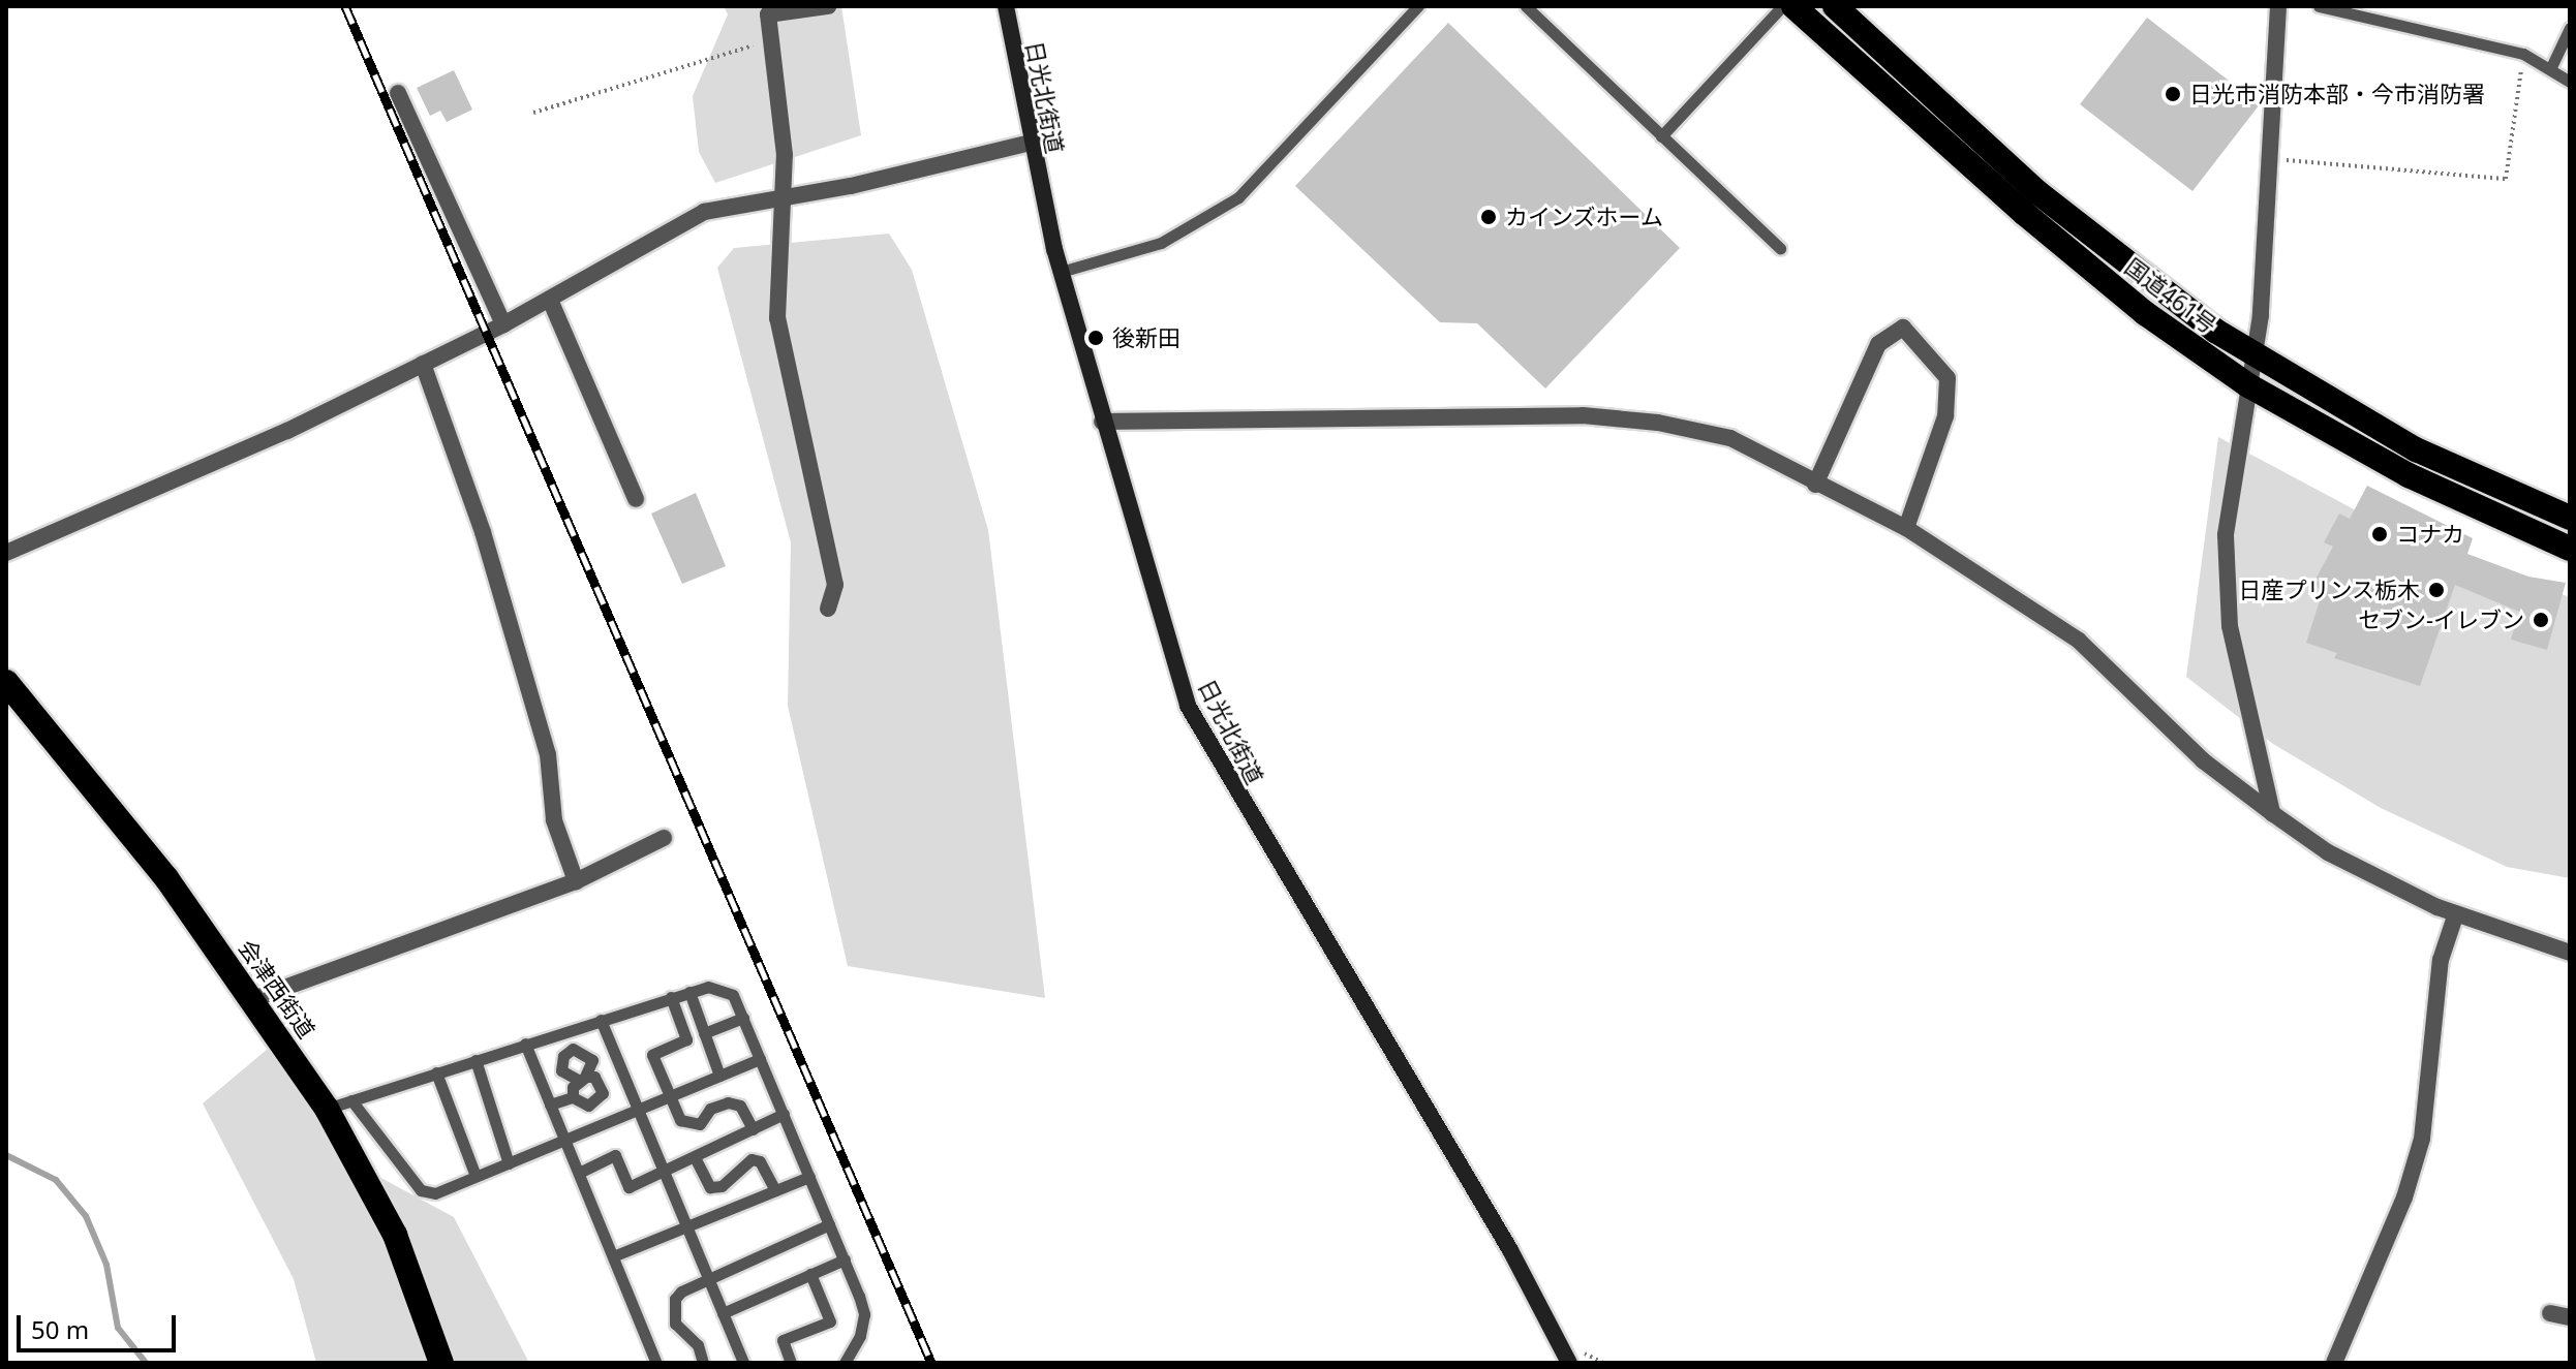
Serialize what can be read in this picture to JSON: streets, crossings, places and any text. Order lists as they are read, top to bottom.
{
  "streets": {
    "highway": ["国道461号", "会津西街道"],
    "street": ["日光北街道"]
  },
  "places": [
    "日光市消防本部・今市消防署",
    "カインズホーム",
    "後新田",
    "コナカ",
    "日産プリンス栃木",
    "セブン-イレブン"
  ],
  "scale_bar": "50 m"
}
